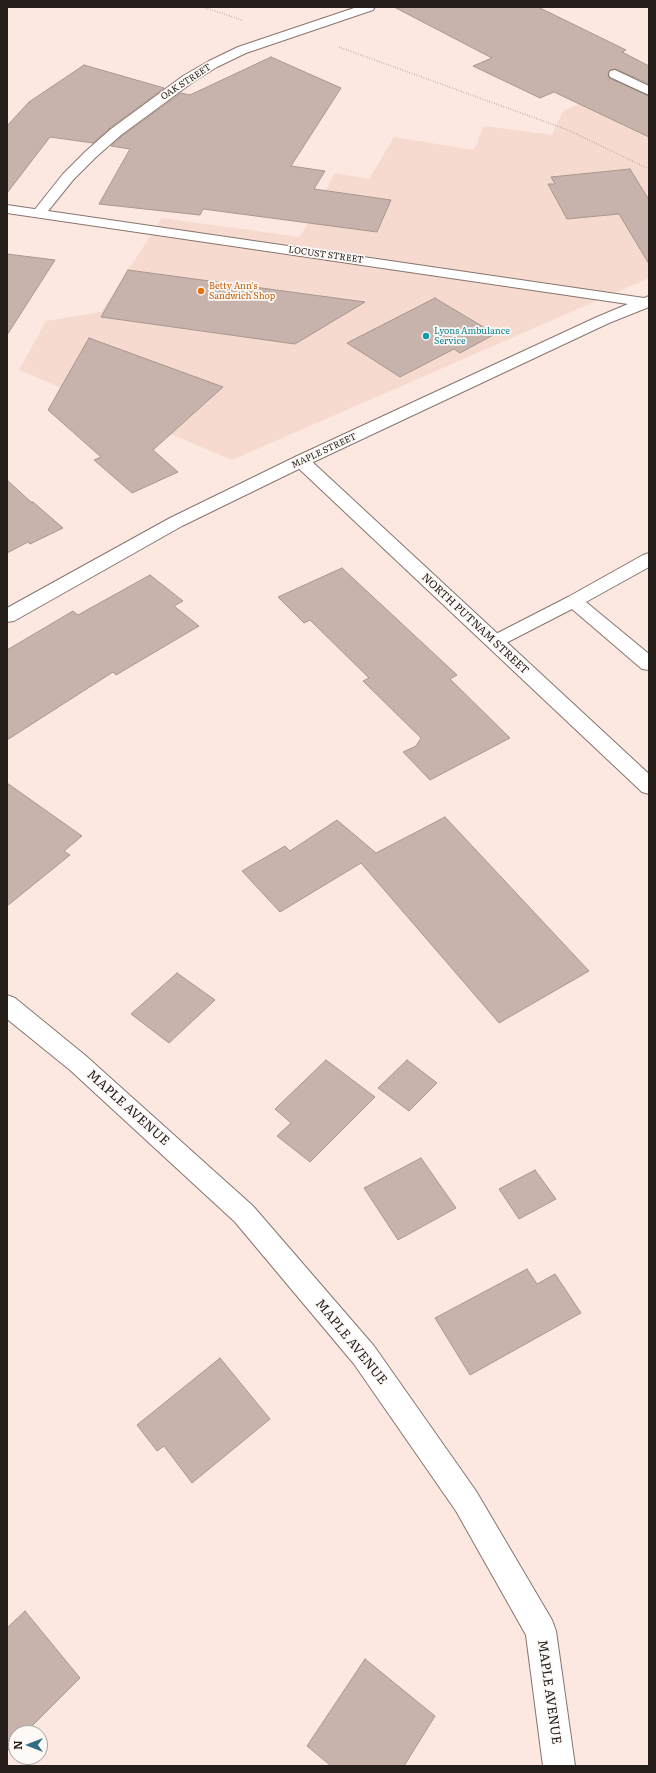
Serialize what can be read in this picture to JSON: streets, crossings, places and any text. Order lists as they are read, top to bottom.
{
  "streets": {
    "street": [
      "OAK STREET",
      "LOCUST STREET",
      "MAPLE STREET",
      "NORTH PUTNAM STREET",
      "MAPLE AVENUE"
    ]
  },
  "crossings": [
    ["OAK STREET", "LOCUST STREET"],
    ["LOCUST STREET", "MAPLE STREET"],
    ["MAPLE STREET", "NORTH PUTNAM STREET"]
  ],
  "places": ["Betty Ann's Sandwich Shop", "Lyons Ambulance Service"],
  "north": "left"
}
